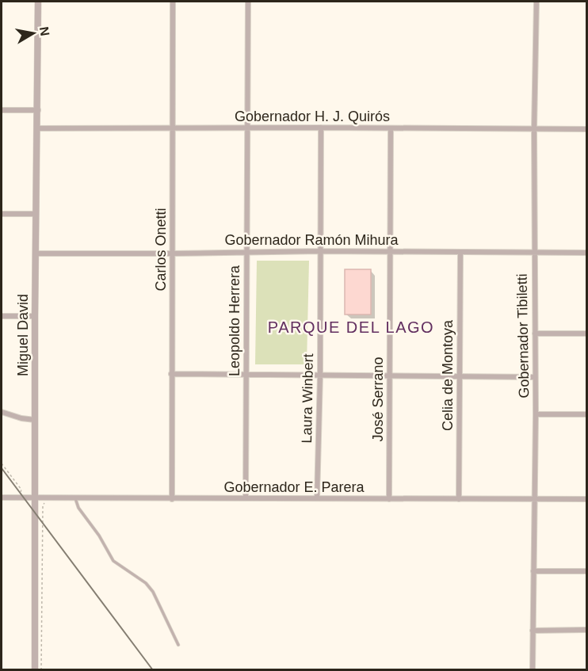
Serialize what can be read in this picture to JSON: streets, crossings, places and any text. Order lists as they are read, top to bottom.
{
  "streets": {
    "street": [
      "Gobernador H. J. Quirós",
      "Gobernador Ramón Mihura",
      "Carlos Onetti",
      "Leopoldo Herrera",
      "Miguel David",
      "Gobernador Tibiletti",
      "Celia de Montoya",
      "Laura Winbert",
      "José Serrano",
      "Gobernador E. Parera"
    ]
  },
  "crossings": [
    ["Gobernador H. J. Quirós", "Carlos Onetti"],
    ["Gobernador H. J. Quirós", "Leopoldo Herrera"],
    ["Gobernador H. J. Quirós", "Miguel David"],
    ["Gobernador H. J. Quirós", "Gobernador Tibiletti"],
    ["Gobernador H. J. Quirós", "Laura Winbert"],
    ["Gobernador H. J. Quirós", "José Serrano"],
    ["Gobernador Ramón Mihura", "Carlos Onetti"],
    ["Gobernador Ramón Mihura", "Leopoldo Herrera"],
    ["Gobernador Ramón Mihura", "Miguel David"],
    ["Gobernador Ramón Mihura", "Gobernador Tibiletti"],
    ["Gobernador Ramón Mihura", "Celia de Montoya"],
    ["Gobernador Ramón Mihura", "Laura Winbert"],
    ["Gobernador Ramón Mihura", "José Serrano"],
    ["Carlos Onetti", "Gobernador E. Parera"],
    ["Leopoldo Herrera", "Gobernador E. Parera"],
    ["Miguel David", "Gobernador E. Parera"],
    ["Gobernador Tibiletti", "Gobernador E. Parera"],
    ["Celia de Montoya", "Gobernador E. Parera"],
    ["Laura Winbert", "Gobernador E. Parera"],
    ["José Serrano", "Gobernador E. Parera"]
  ],
  "districts": ["PARQUE DEL LAGO"],
  "north": "right"
}
